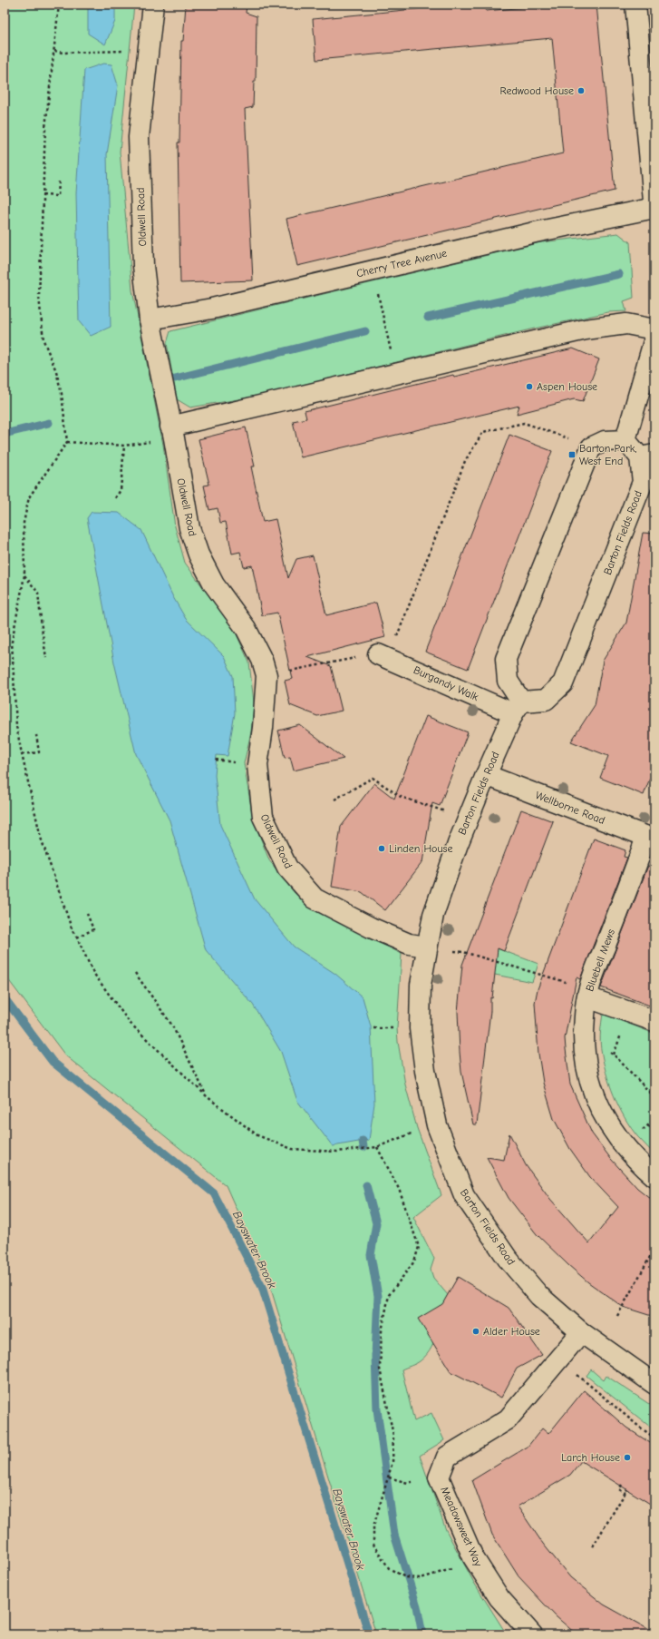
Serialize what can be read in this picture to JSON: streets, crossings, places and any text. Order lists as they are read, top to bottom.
{
  "streets": {
    "street": [
      "Oldwell Road",
      "Cherry Tree Avenue",
      "Barton Fields Road",
      "Burgandy Walk",
      "Wellborne Road",
      "Bluebell Mews",
      "Meadowsweet Way"
    ]
  },
  "crossings": [
    ["Oldwell Road", "Cherry Tree Avenue"],
    ["Oldwell Road", "Barton Fields Road"],
    ["Barton Fields Road", "Burgandy Walk"],
    ["Barton Fields Road", "Wellborne Road"],
    ["Barton Fields Road", "Meadowsweet Way"],
    ["Wellborne Road", "Bluebell Mews"]
  ],
  "water": ["Bayswater Brook"],
  "places": {
    "other": [
      "Redwood House",
      "Aspen House",
      "Linden House",
      "Alder House",
      "Larch House"
    ],
    "transit": ["Barton Park, West End"]
  }
}
